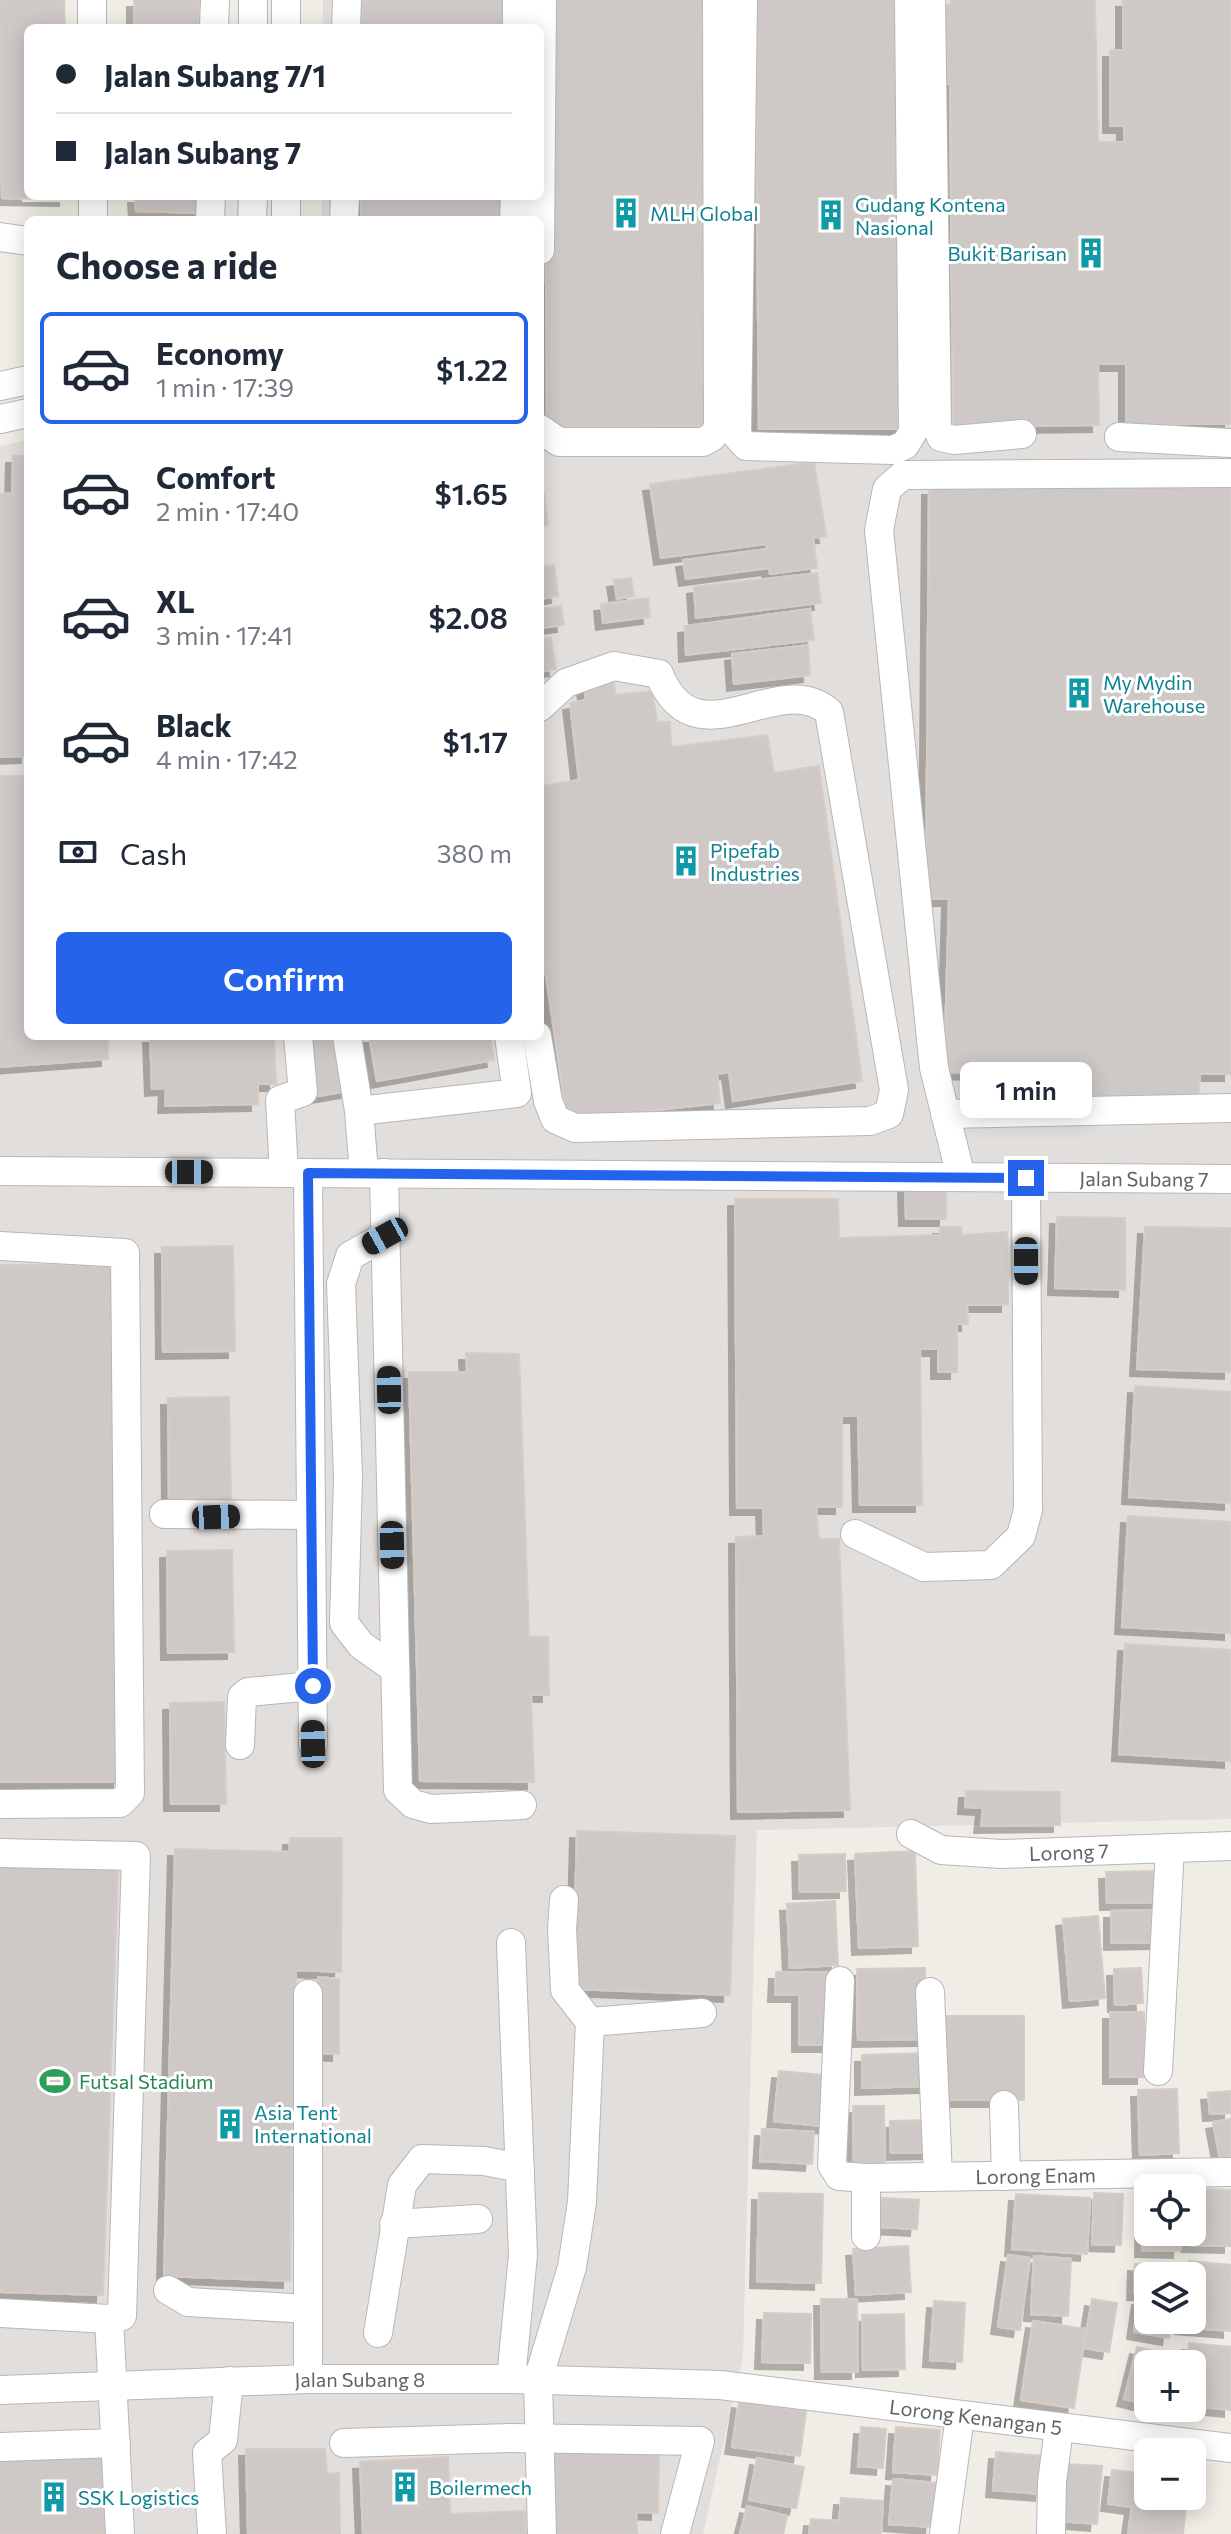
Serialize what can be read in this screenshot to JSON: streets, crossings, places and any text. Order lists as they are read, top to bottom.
{
  "streets": {
    "street": [
      "Jalan Subang 7",
      "Lorong 7",
      "Lorong Enam",
      "Jalan Subang 8",
      "Lorong Kenangan 5"
    ]
  },
  "crossings": [
    ["Jalan Subang 8", "Lorong Kenangan 5"]
  ],
  "places": {
    "building": [
      "MLH Global",
      "Gudang Kontena Nasional",
      "Bukit Barisan",
      "My Mydin Warehouse",
      "Pipefab Industries",
      "Asia Tent International",
      "Boilermech",
      "SSK Logistics"
    ],
    "sports": ["Futsal Stadium"]
  },
  "page": {
    "banner": ["Jalan Subang 7/1", "Jalan Subang 7"],
    "heading": "Choose a ride",
    "list": [
      {
        "name": "Economy",
        "note": "1 min · 17:39",
        "value": "$1.22"
      },
      {
        "name": "Comfort",
        "note": "2 min · 17:40",
        "value": "$1.65"
      },
      {
        "name": "XL",
        "note": "3 min · 17:41",
        "value": "$2.08"
      },
      {
        "name": "Black",
        "note": "4 min · 17:42",
        "value": "$1.17"
      }
    ],
    "pay": ["Cash", "380 m"],
    "buttons": "Confirm",
    "bubble": "1 min",
    "map_buttons": ["+", "−"]
  }
}
